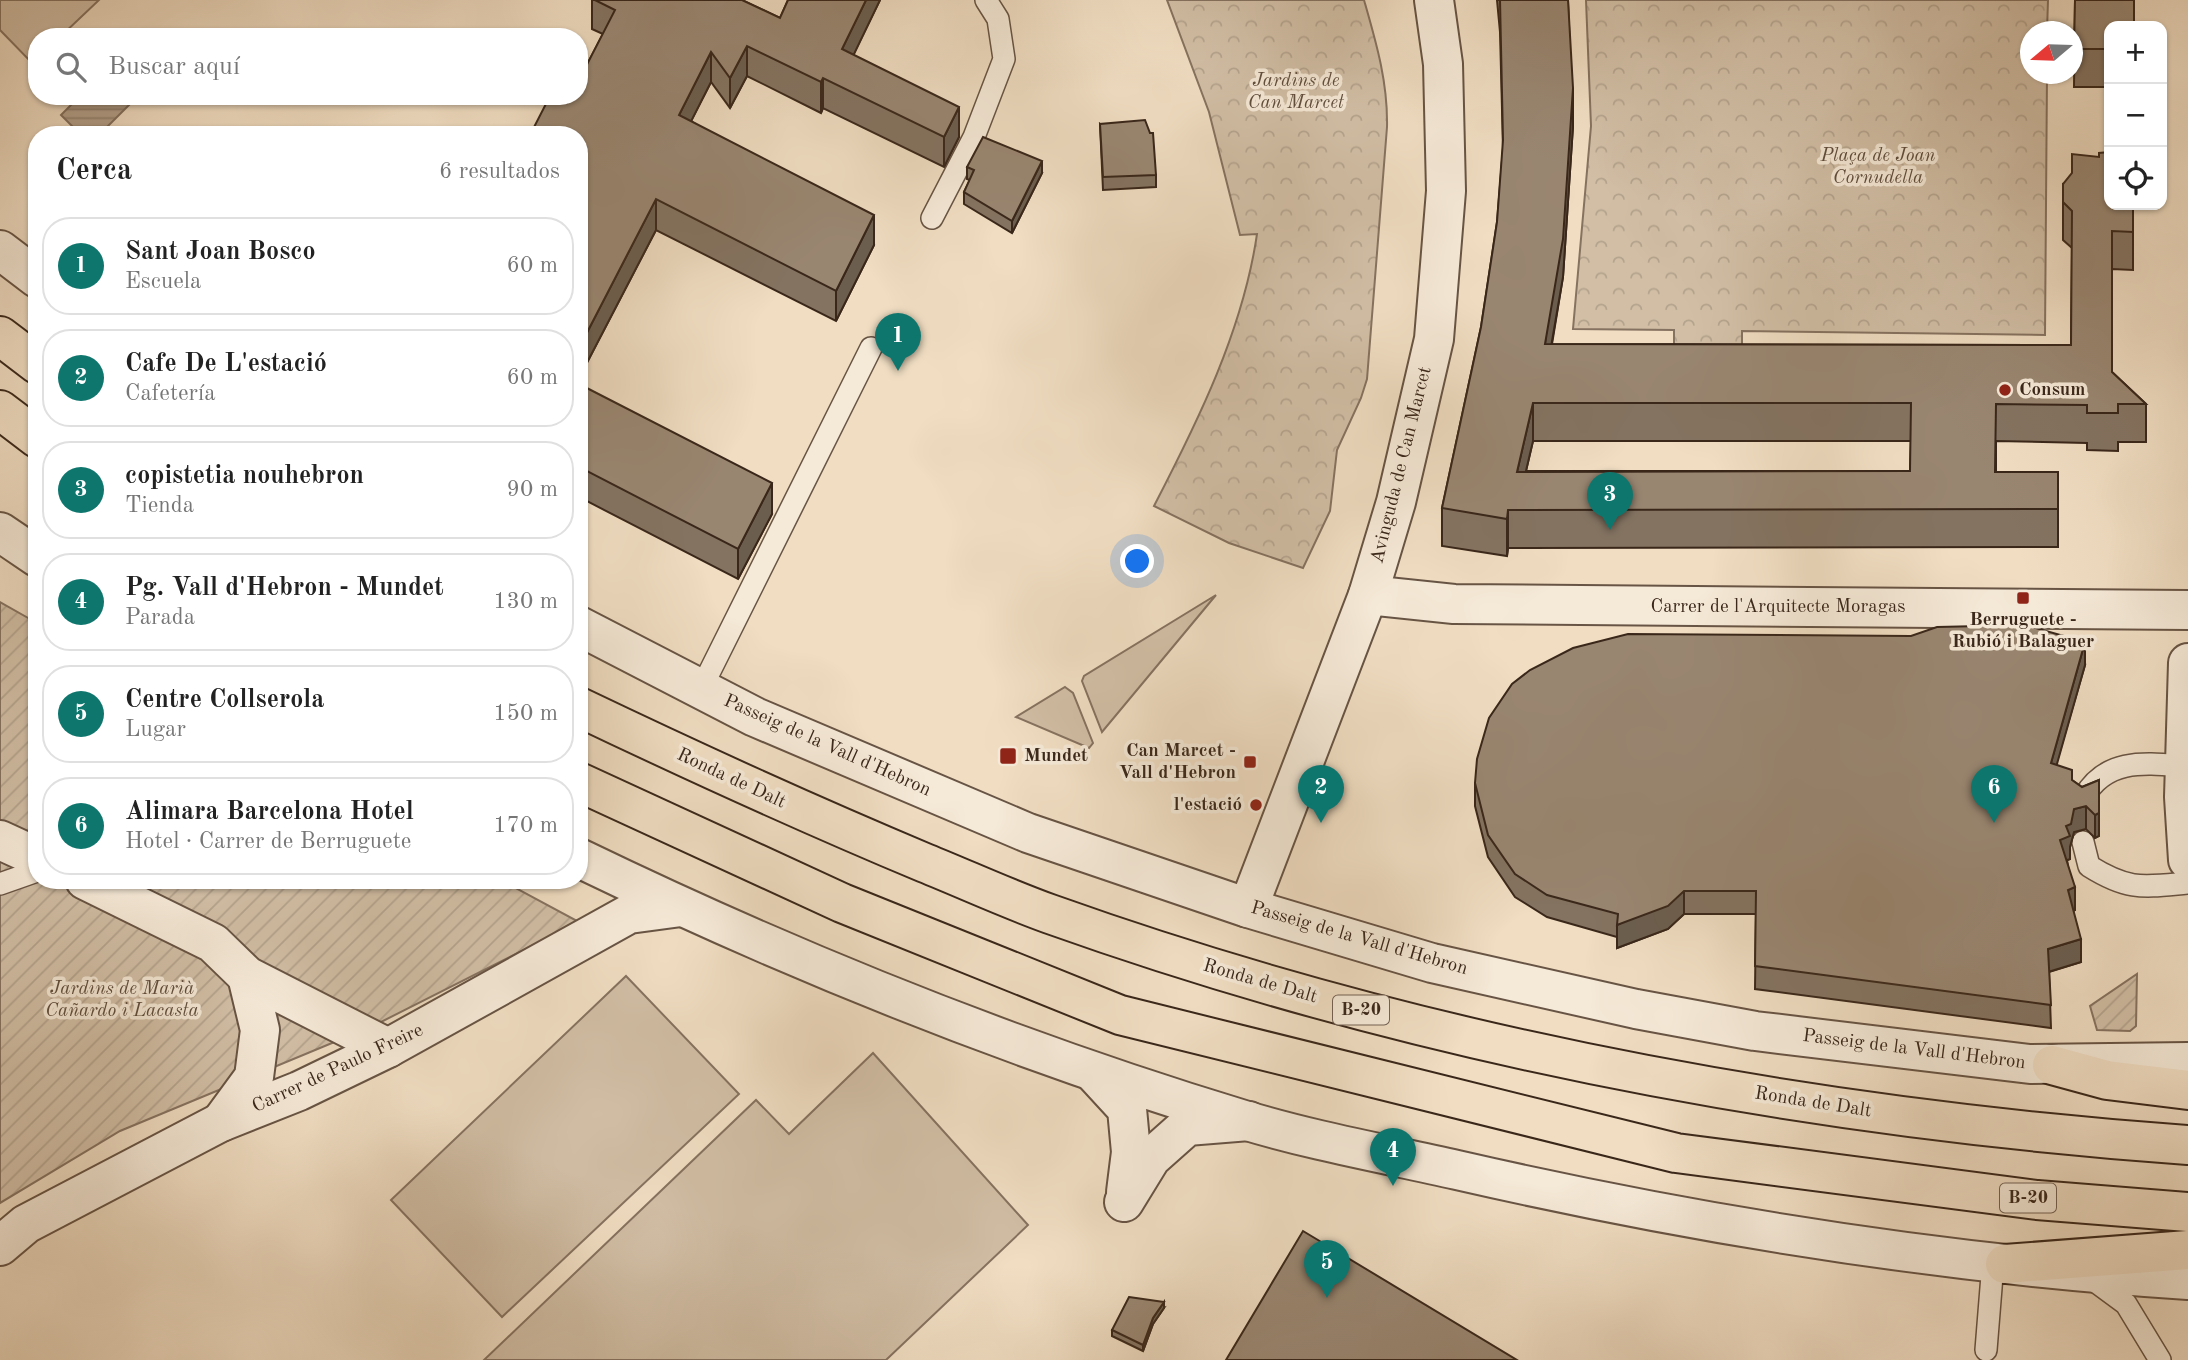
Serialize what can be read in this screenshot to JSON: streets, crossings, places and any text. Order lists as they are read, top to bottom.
{
  "streets": {
    "highway": ["Ronda de Dalt", "B-20"],
    "street": [
      "Avinguda de Can Marcet",
      "Carrer de l'Arquitecte Moragas",
      "Passeig de la Vall d'Hebron",
      "Carrer de Paulo Freire"
    ]
  },
  "crossings": [
    ["Avinguda de Can Marcet", "Carrer de l'Arquitecte Moragas"],
    ["Avinguda de Can Marcet", "Passeig de la Vall d'Hebron"]
  ],
  "parks": ["Jardins de Can Marcet", "Plaça de Joan Cornudella", "Jardins de Marià Cañardo i Lacasta"],
  "places": {
    "other": ["Consum", "l'estació"],
    "transit": ["Berruguete - Rubió i Balaguer", "Mundet", "Can Marcet - Vall d'Hebron"]
  },
  "north": "left",
  "page": {
    "map_buttons": ["+", "−"],
    "search": "Buscar aquí",
    "heading": ["Cerca", "6 resultados"],
    "list": [
      {
        "mark": "1",
        "name": "Sant Joan Bosco",
        "note": "Escuela",
        "value": "60 m"
      },
      {
        "mark": "2",
        "name": "Cafe De L'estació",
        "note": "Cafetería",
        "value": "60 m"
      },
      {
        "mark": "3",
        "name": "copistetia nouhebron",
        "note": "Tienda",
        "value": "90 m"
      },
      {
        "mark": "4",
        "name": "Pg. Vall d'Hebron - Mundet",
        "note": "Parada",
        "value": "130 m"
      },
      {
        "mark": "5",
        "name": "Centre Collserola",
        "note": "Lugar",
        "value": "150 m"
      },
      {
        "mark": "6",
        "name": "Alimara Barcelona Hotel",
        "note": "Hotel · Carrer de Berruguete",
        "value": "170 m"
      }
    ],
    "pins": [
      "1",
      "3",
      "2",
      "6",
      "4",
      "5"
    ]
  }
}
